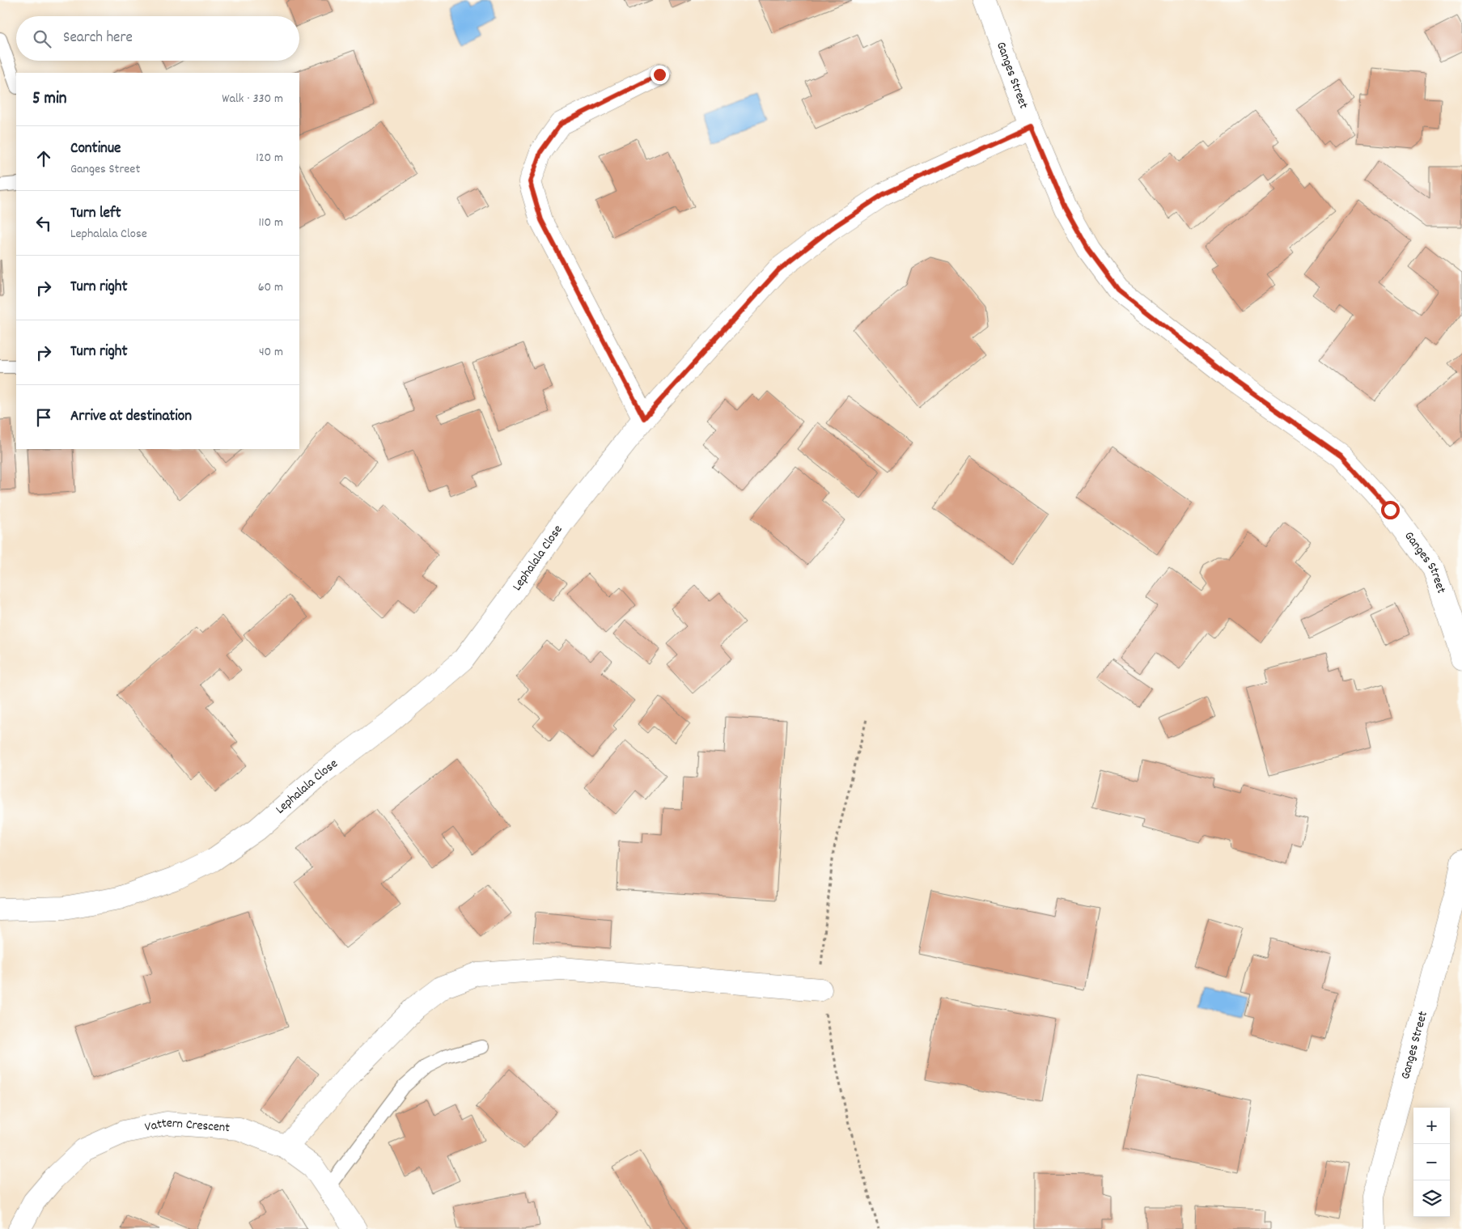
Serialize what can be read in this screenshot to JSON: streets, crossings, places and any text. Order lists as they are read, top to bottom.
{
  "streets": {
    "street": ["Ganges Street", "Lephalala Close", "Vattern Crescent"]
  },
  "crossings": [
    ["Ganges Street", "Lephalala Close"]
  ],
  "page": {
    "search": "Search here",
    "heading": ["5 min", "Walk · 330 m"],
    "list": [
      ["Continue", "Ganges Street", "120 m"],
      ["Turn left", "Lephalala Close", "110 m"],
      ["Turn right", "60 m"],
      ["Turn right", "40 m"],
      "Arrive at destination"
    ],
    "map_buttons": ["+", "−"]
  }
}
